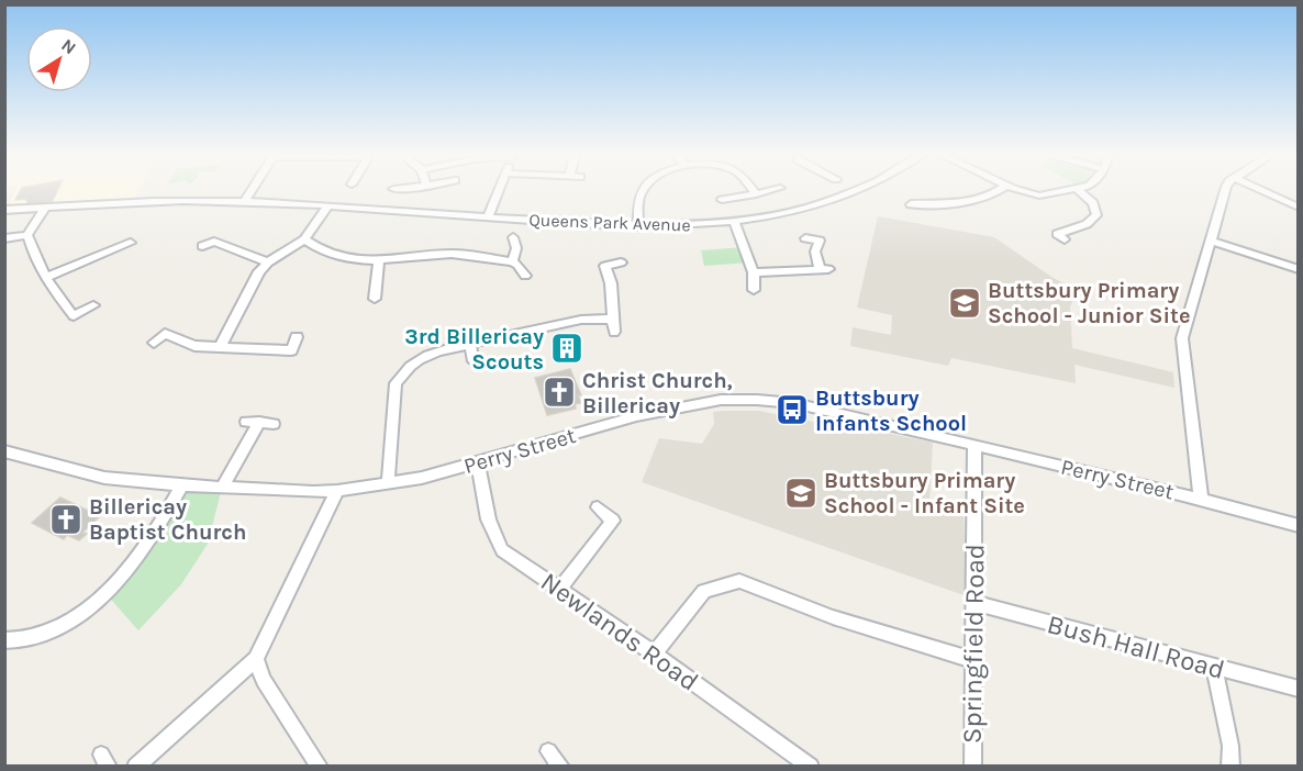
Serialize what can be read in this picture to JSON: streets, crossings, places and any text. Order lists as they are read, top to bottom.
{
  "streets": {
    "street": [
      "Queens Park Avenue",
      "Perry Street",
      "Newlands Road",
      "Springfield Road",
      "Bush Hall Road"
    ]
  },
  "crossings": [
    ["Perry Street", "Newlands Road"],
    ["Perry Street", "Springfield Road"],
    ["Springfield Road", "Bush Hall Road"]
  ],
  "places": {
    "school or university": ["Buttsbury Primary School - Junior Site", "Buttsbury Primary School - Infant Site"],
    "building": ["3rd Billericay Scouts"],
    "church": ["Christ Church, Billericay", "Billericay Baptist Church"],
    "bus stop": ["Buttsbury Infants School"]
  },
  "north": "top right"
}
